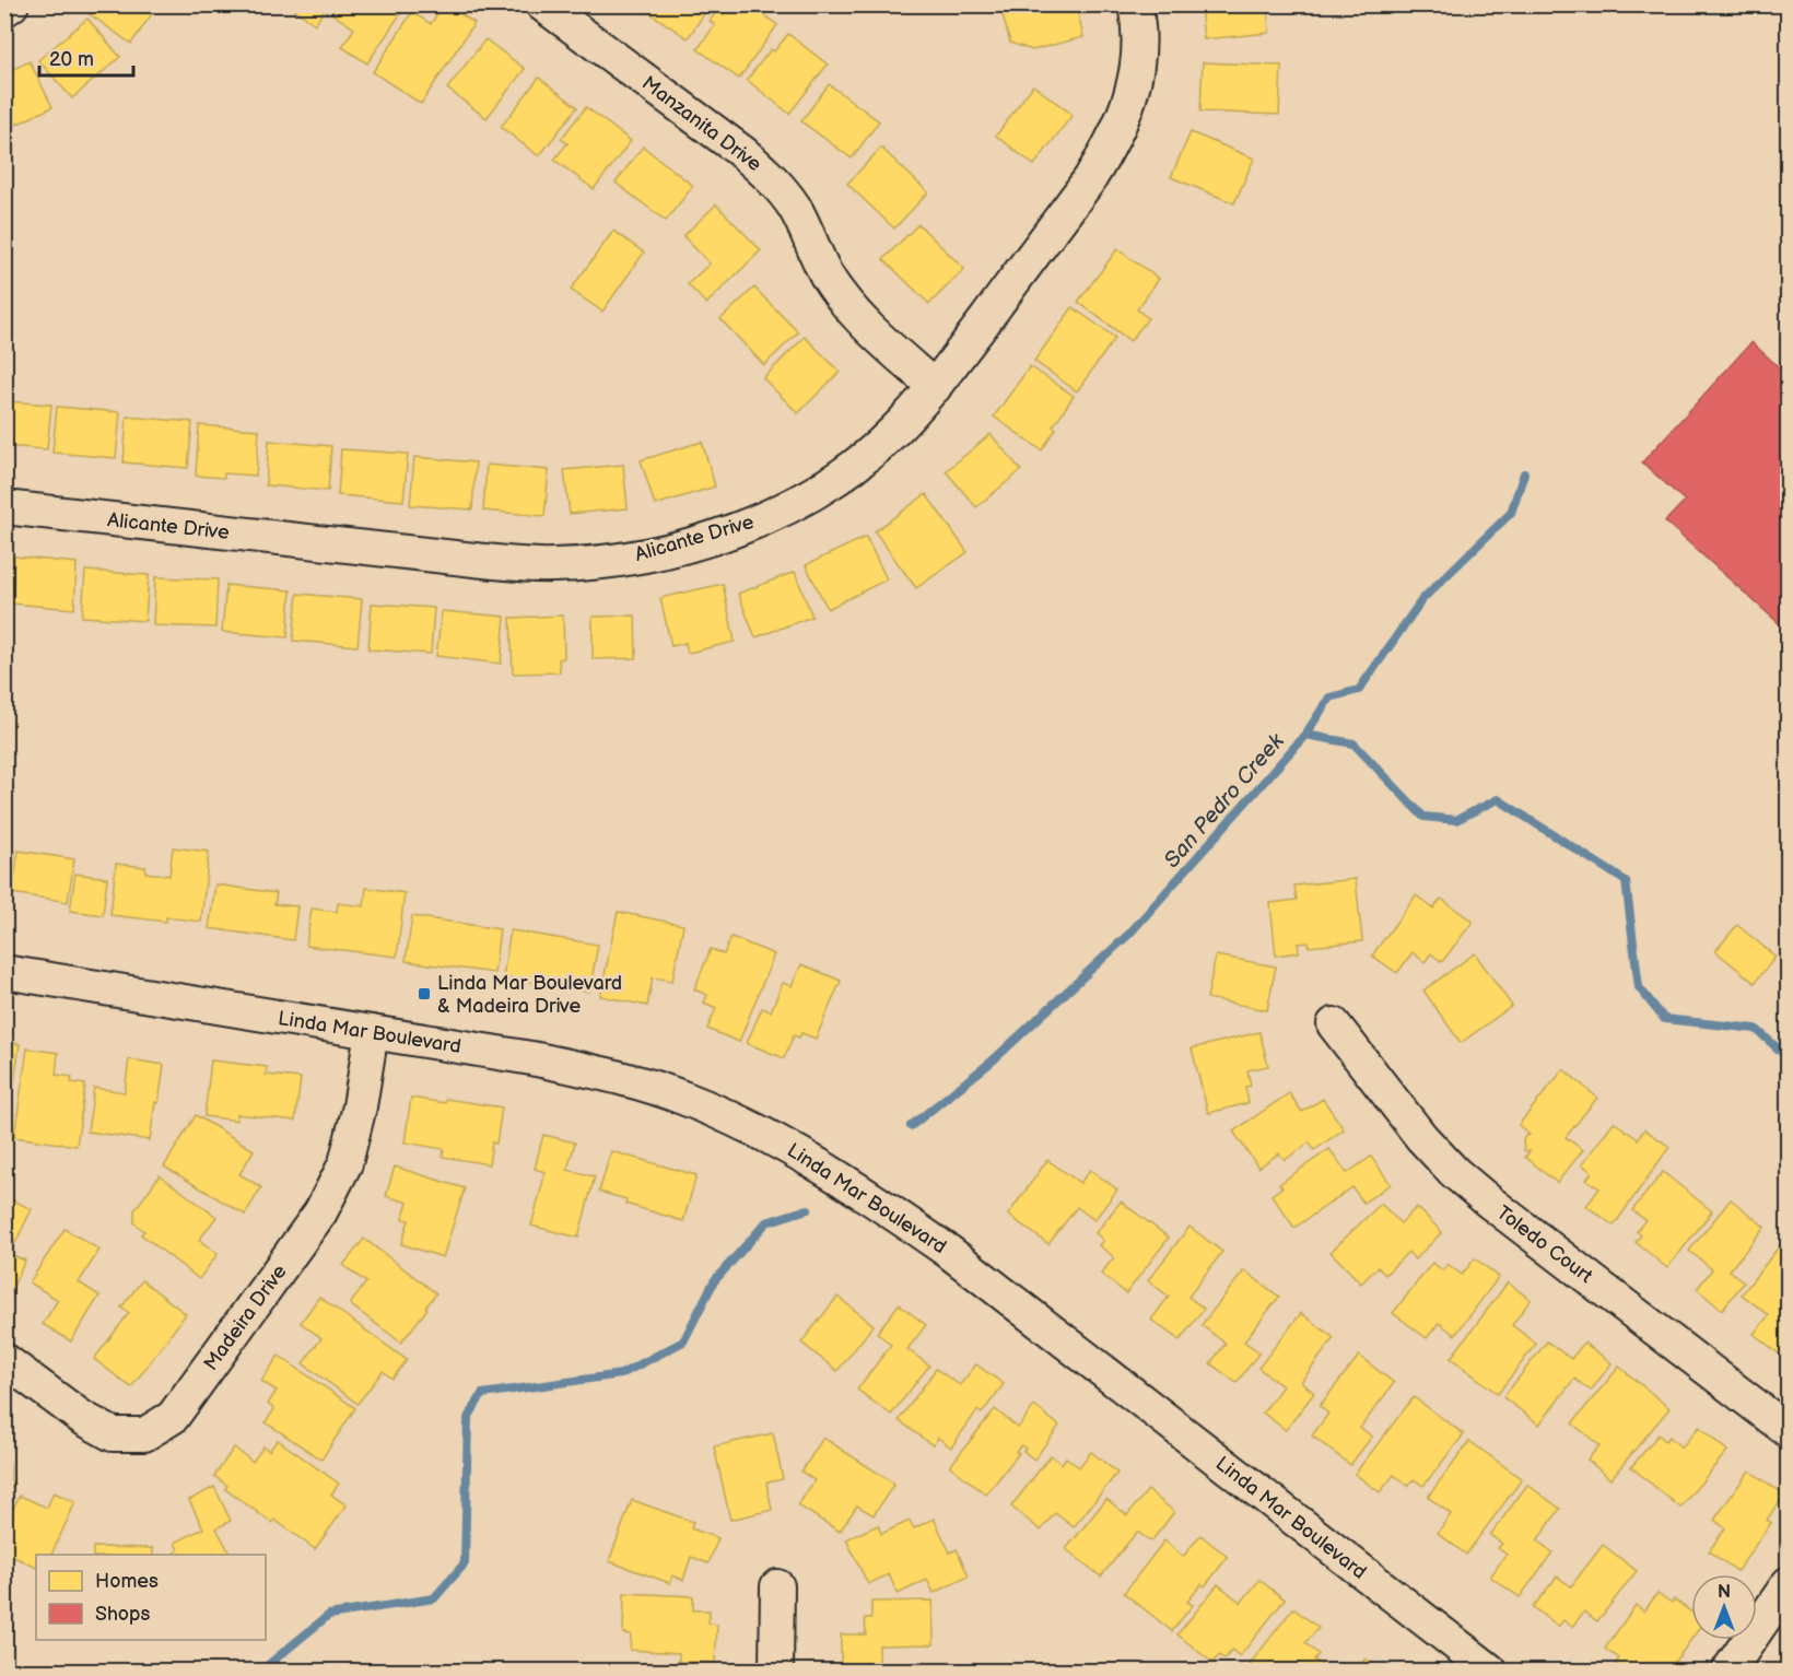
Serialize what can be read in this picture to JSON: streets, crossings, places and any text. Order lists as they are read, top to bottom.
{
  "streets": {
    "street": [
      "Manzanita Drive",
      "Alicante Drive",
      "Linda Mar Boulevard",
      "Toledo Court",
      "Madeira Drive"
    ]
  },
  "crossings": [
    ["Manzanita Drive", "Alicante Drive"],
    ["Linda Mar Boulevard", "Madeira Drive"]
  ],
  "water": ["San Pedro Creek"],
  "places": {
    "transit": ["Linda Mar Boulevard & Madeira Drive"]
  },
  "legend": ["Homes", "Shops"],
  "scale_bar": "20 m",
  "north": "top"
}
